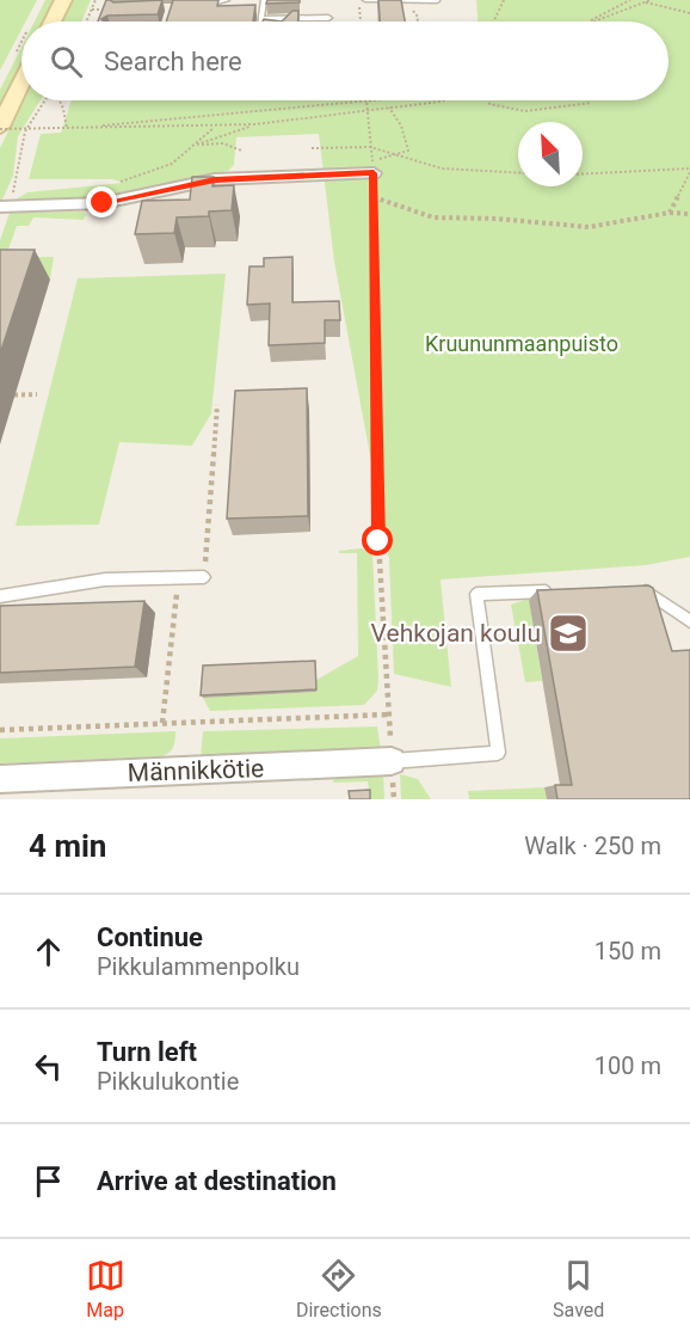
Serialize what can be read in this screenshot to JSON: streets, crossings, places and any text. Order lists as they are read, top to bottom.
{
  "streets": {
    "street": ["Männikkötie"]
  },
  "parks": ["Kruununmaanpuisto"],
  "places": {
    "school or university": ["Vehkojan koulu"]
  },
  "north": "top left",
  "page": {
    "search": "Search here",
    "heading": ["4 min", "Walk · 250 m"],
    "list": [
      ["Continue", "Pikkulammenpolku", "150 m"],
      ["Turn left", "Pikkulukontie", "100 m"],
      "Arrive at destination"
    ],
    "nav": ["Map", "Directions", "Saved"]
  }
}
